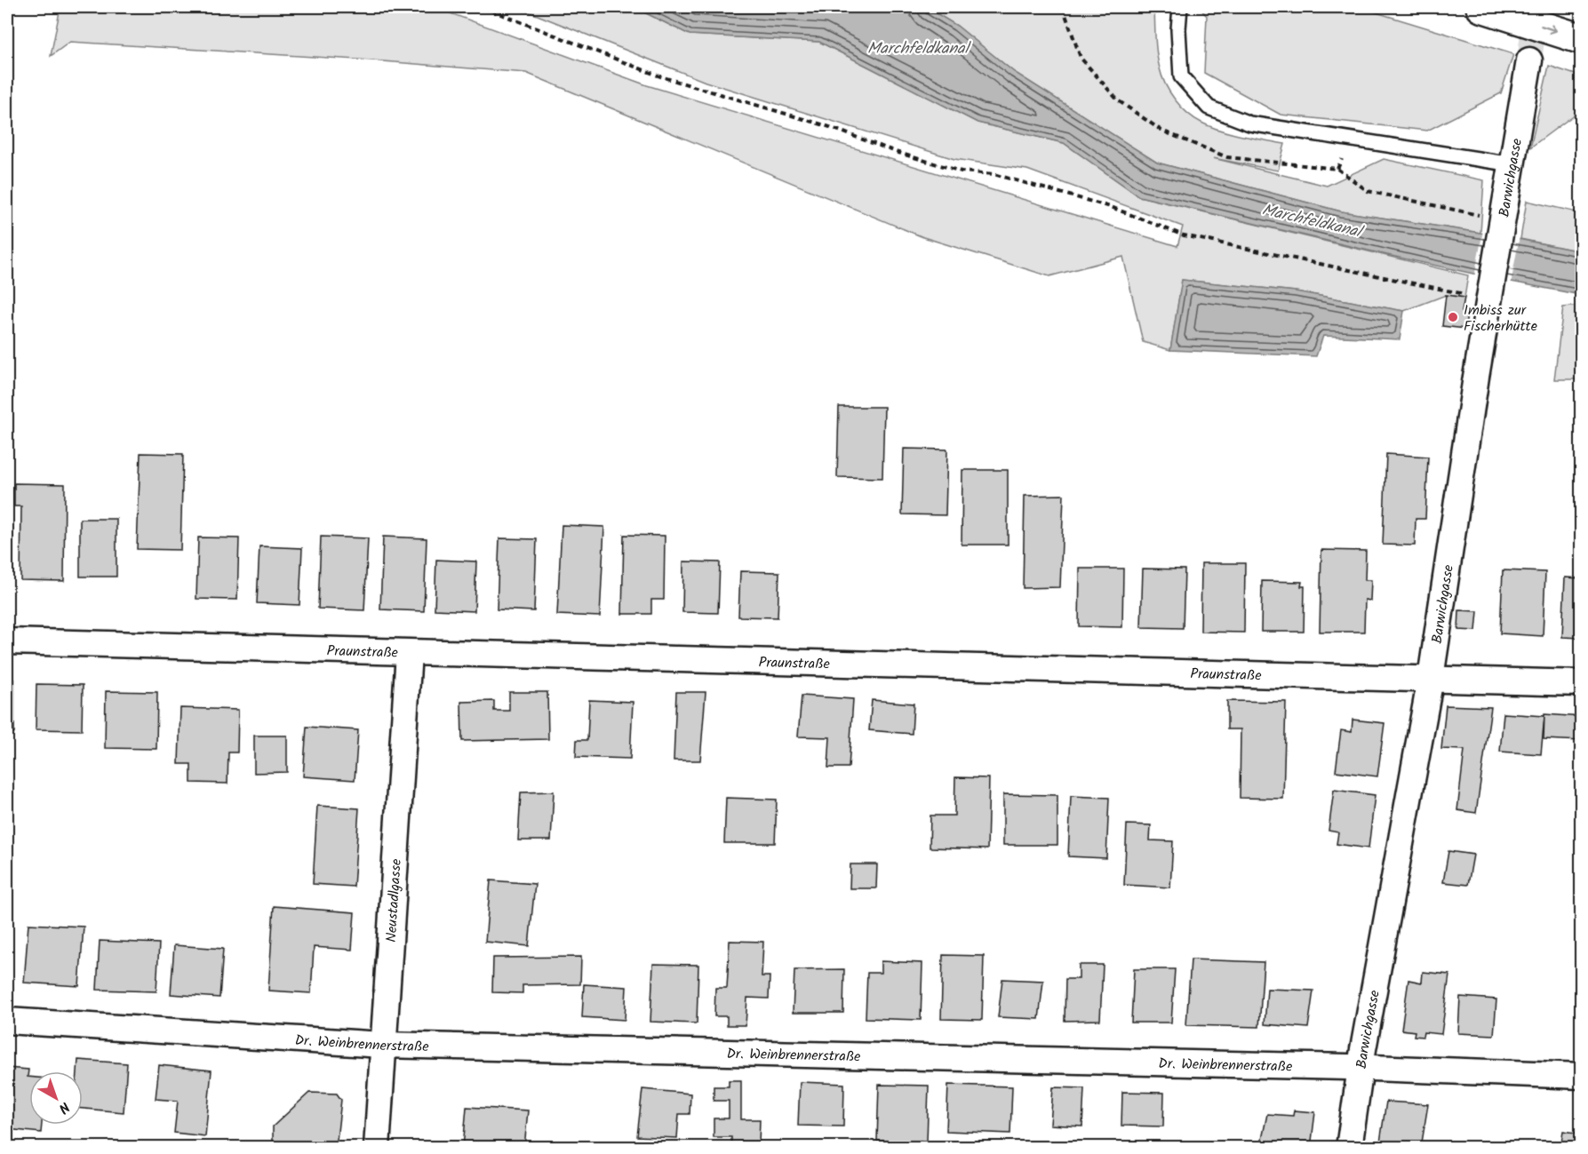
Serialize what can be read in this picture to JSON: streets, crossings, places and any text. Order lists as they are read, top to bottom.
{
  "streets": {
    "street": [
      "Barwichgasse",
      "Praunstraße",
      "Neustadlgasse",
      "Dr. Weinbrennerstraße"
    ]
  },
  "crossings": [
    ["Barwichgasse", "Praunstraße"],
    ["Barwichgasse", "Dr. Weinbrennerstraße"],
    ["Praunstraße", "Neustadlgasse"],
    ["Neustadlgasse", "Dr. Weinbrennerstraße"]
  ],
  "water": ["Marchfeldkanal"],
  "places": ["Imbiss zur Fischerhütte"],
  "north": "bottom right"
}
